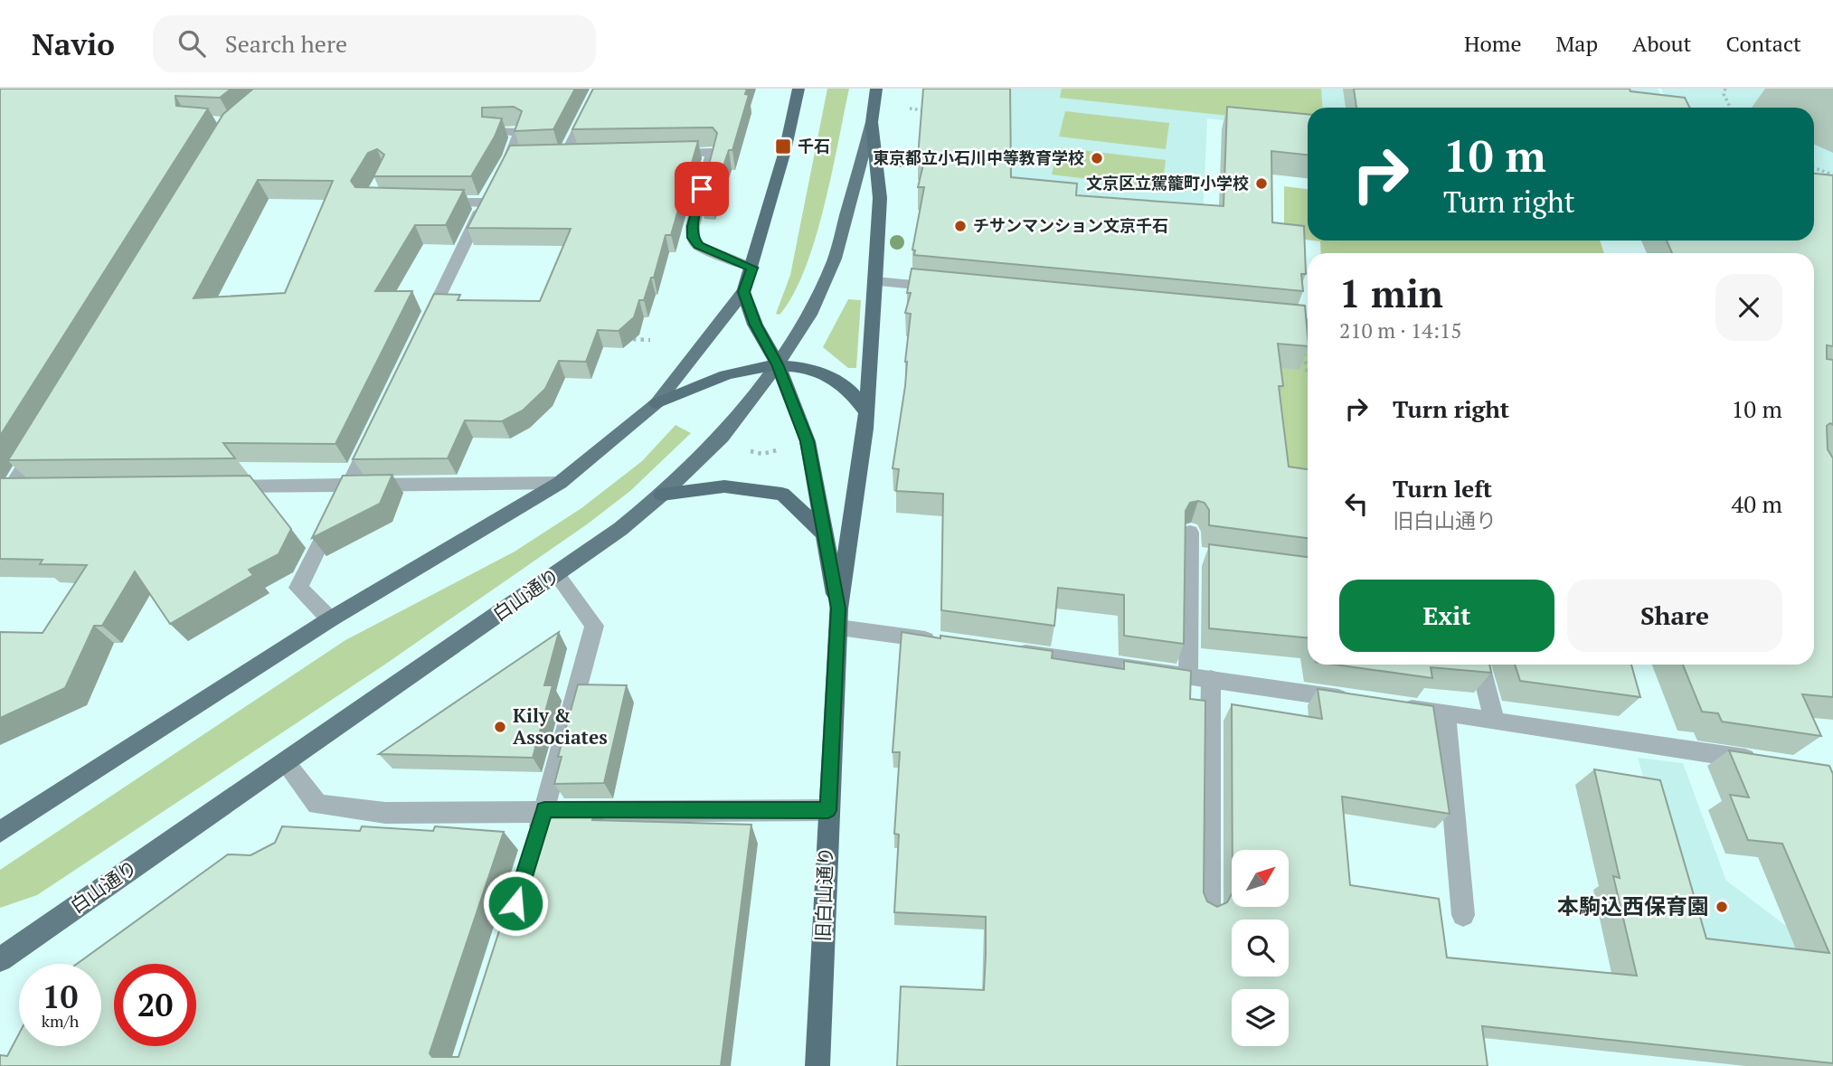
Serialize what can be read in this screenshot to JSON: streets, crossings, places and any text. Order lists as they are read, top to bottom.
{
  "streets": {
    "highway": ["白山通り", "旧白山通り"]
  },
  "places": {
    "transit": ["千石"],
    "other": [
      "東京都立小石川中等教育学校",
      "文京区立駕籠町小学校",
      "チサンマンション文京千石",
      "Kily & Associates",
      "本駒込西保育園"
    ]
  },
  "north": "top right",
  "page": {
    "header": "Navio",
    "search": "Search here",
    "nav": [
      "Home",
      "Map",
      "About",
      "Contact"
    ],
    "turn": ["10 m", "Turn right"],
    "heading": ["1 min", "210 m · 14:15"],
    "list": [
      {
        "name": "Turn right",
        "value": "10 m"
      },
      {
        "name": "Turn left",
        "note": "旧白山通り",
        "value": "40 m"
      }
    ],
    "buttons": ["Exit", "Share"],
    "speed": "10 km/h",
    "limit": "20"
  }
}
